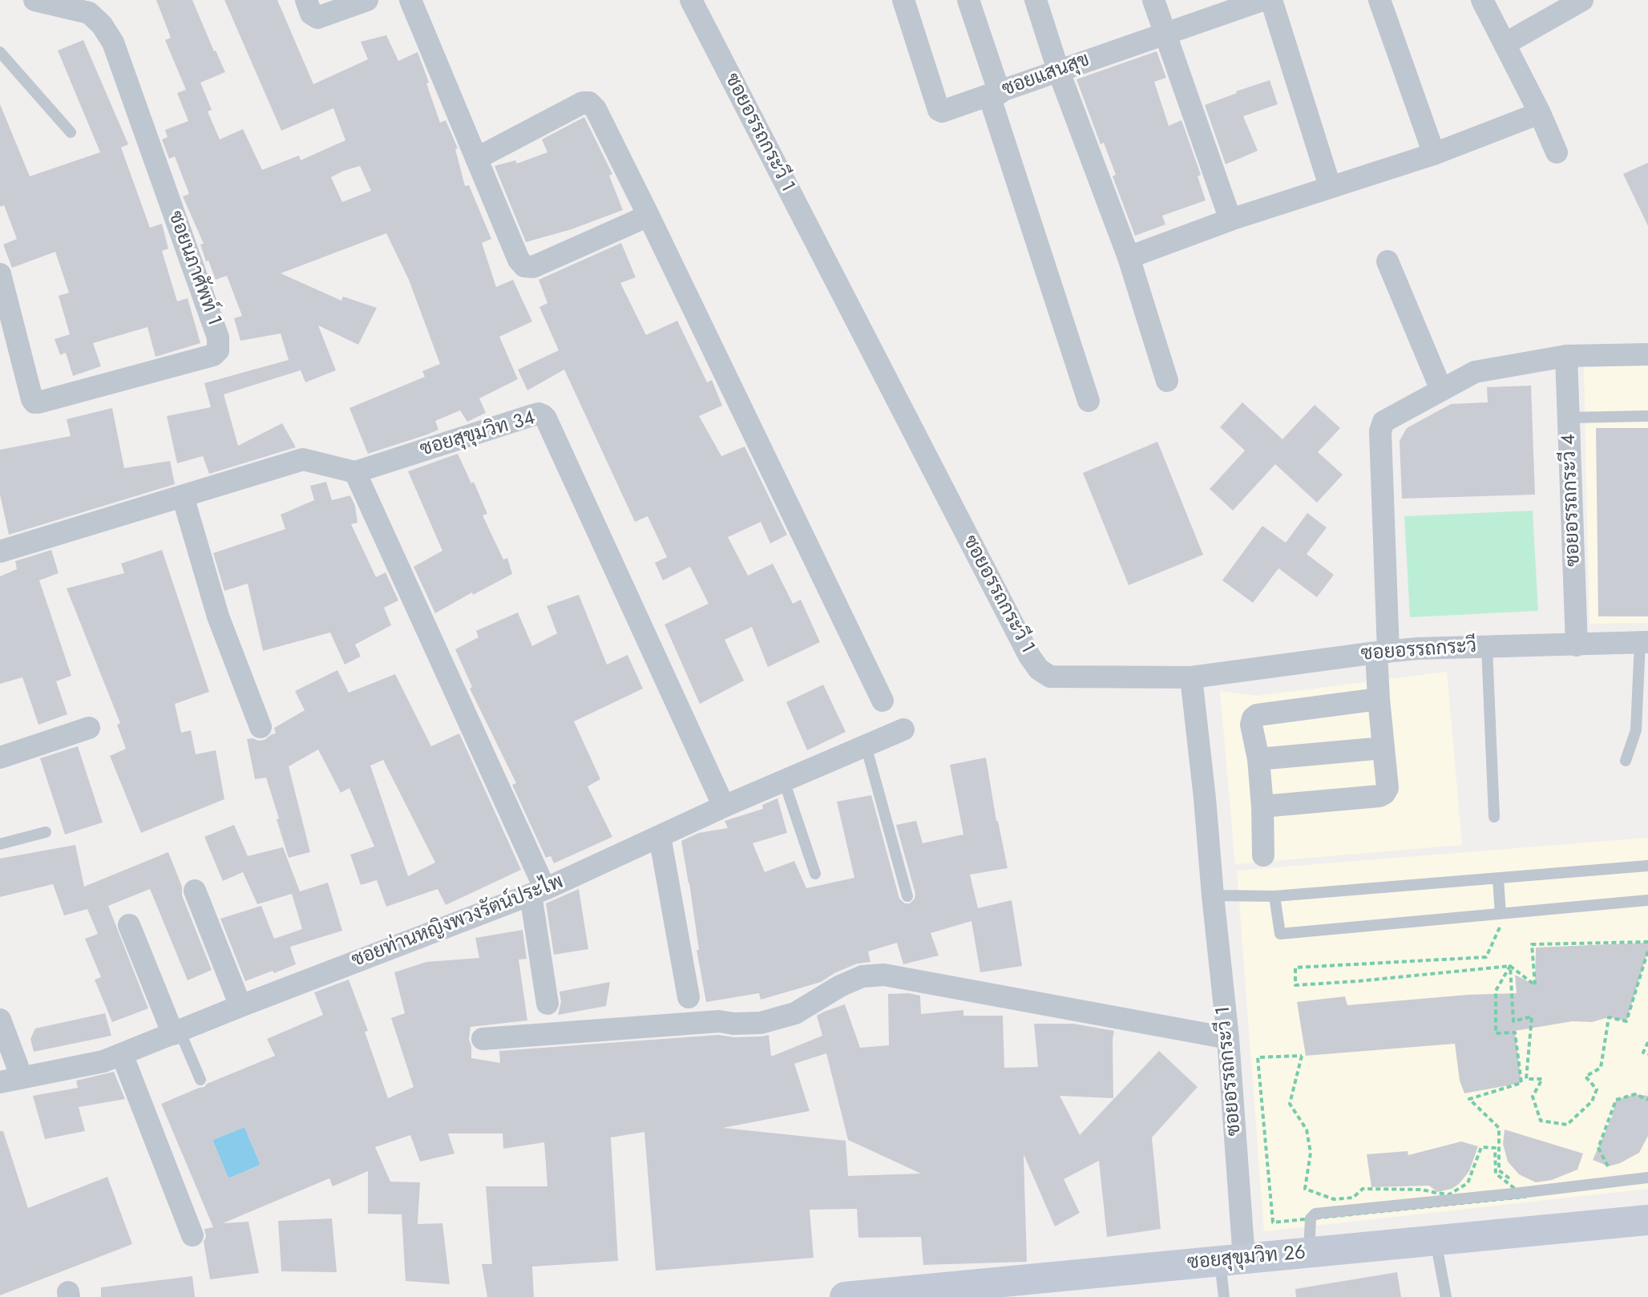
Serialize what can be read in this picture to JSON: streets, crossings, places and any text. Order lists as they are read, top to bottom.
{
  "streets": {
    "street": [
      "ซอยแสนสุข",
      "ซอยอรรถกระวี 1",
      "ซอยนภาศัพท์ 1",
      "ซอยสุขุมวิท 34",
      "ซอยอรรถกระวี 4",
      "ซอยอรรถกระวี",
      "ซอยท่านหญิงพวงรัตน์ประไพ",
      "ซอยสุขุมวิท 26"
    ]
  },
  "crossings": [
    ["ซอยอรรถกระวี 1", "ซอยอรรถกระวี"],
    ["ซอยอรรถกระวี 1", "ซอยสุขุมวิท 26"],
    ["ซอยสุขุมวิท 34", "ซอยท่านหญิงพวงรัตน์ประไพ"],
    ["ซอยอรรถกระวี 4", "ซอยอรรถกระวี"]
  ]
}
